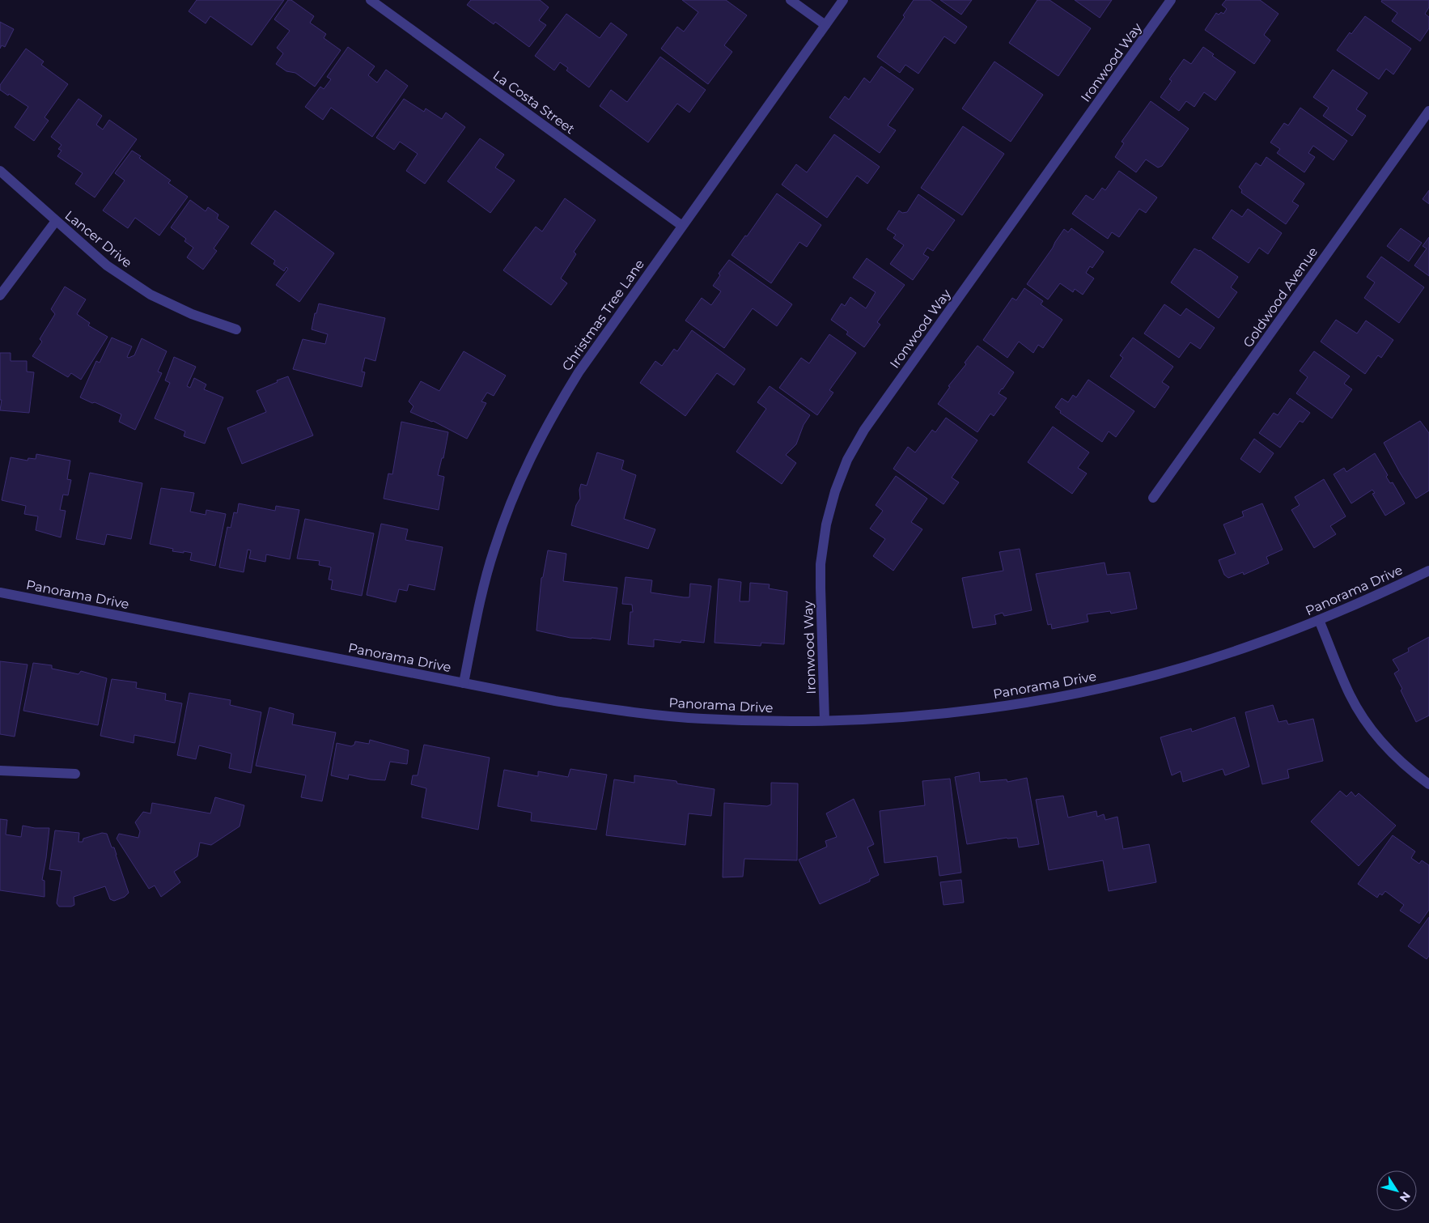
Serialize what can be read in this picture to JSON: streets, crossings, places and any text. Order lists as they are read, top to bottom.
{
  "streets": {
    "street": [
      "Ironwood Way",
      "La Costa Street",
      "Lancer Drive",
      "Goldwood Avenue",
      "Christmas Tree Lane",
      "Panorama Drive"
    ]
  },
  "crossings": [
    ["Ironwood Way", "Panorama Drive"],
    ["La Costa Street", "Christmas Tree Lane"],
    ["Christmas Tree Lane", "Panorama Drive"]
  ],
  "north": "bottom right"
}
